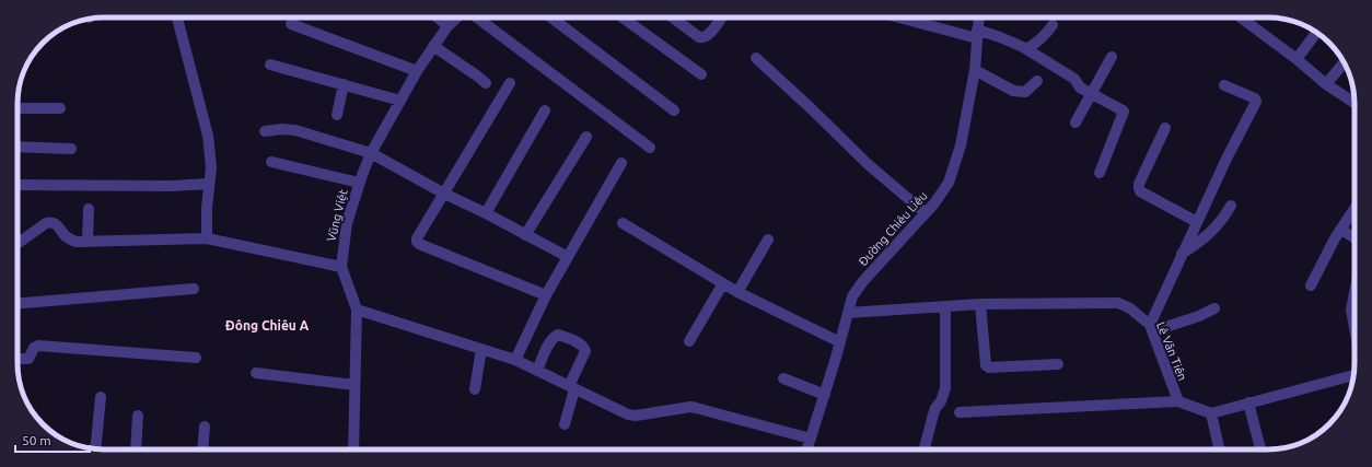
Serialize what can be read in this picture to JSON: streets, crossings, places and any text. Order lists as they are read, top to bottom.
{
  "streets": {
    "street": ["Vũng Việt", "Đường Chiêu Liêu", "Lê Văn Tiên"]
  },
  "crossings": [
    ["Đường Chiêu Liêu", "Lê Văn Tiên"]
  ],
  "districts": ["Đông Chiêu A"],
  "scale_bar": "50 m"
}
